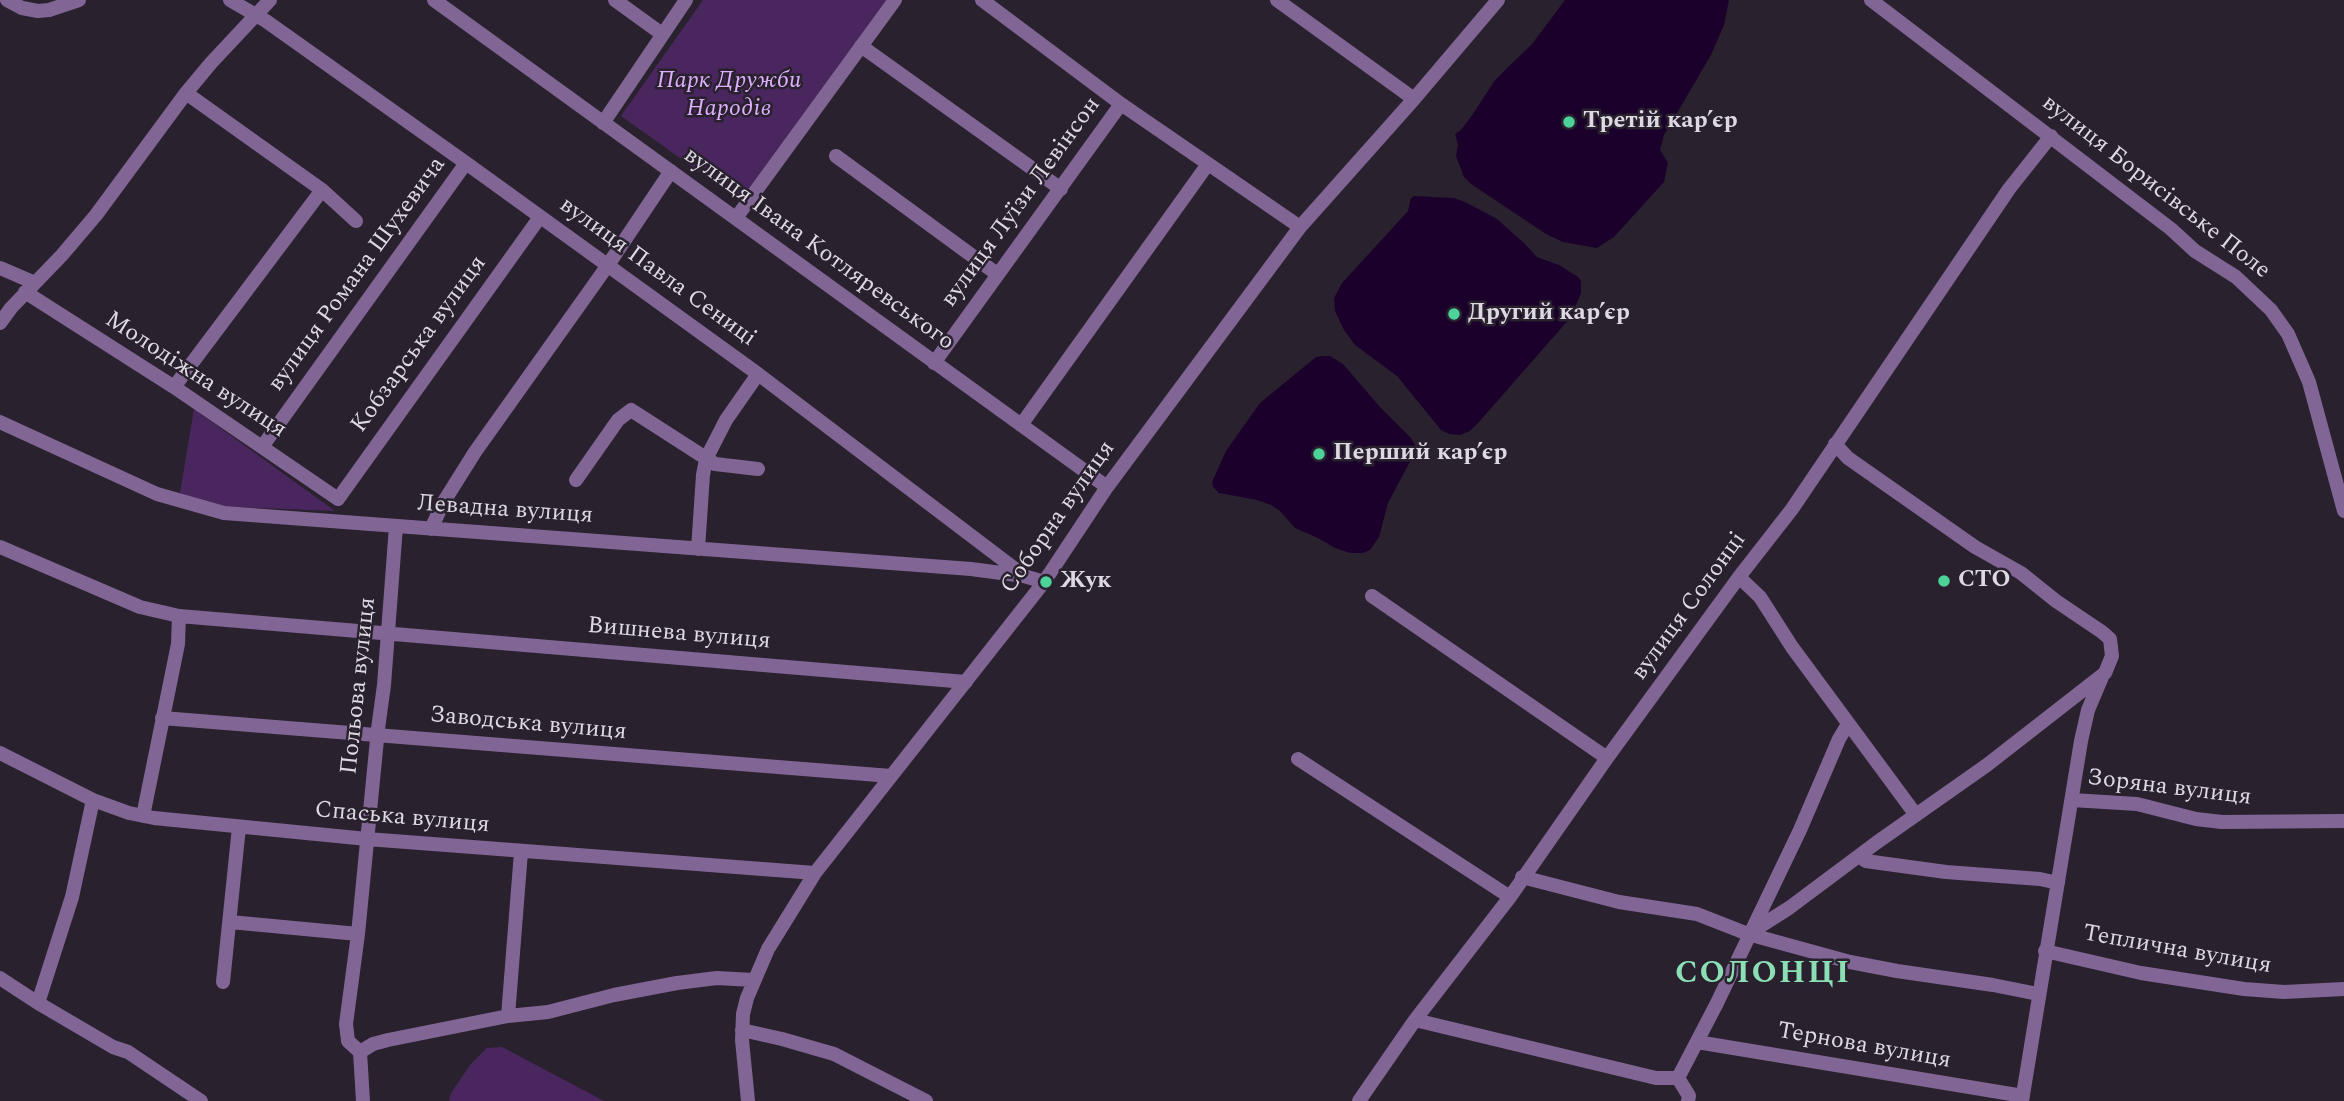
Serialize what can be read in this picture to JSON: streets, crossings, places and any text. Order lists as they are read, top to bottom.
{
  "streets": {
    "street": [
      "вулиця Борисівське Поле",
      "вулиця Луїзи Левінсон",
      "вулиця Івана Котляревського",
      "вулиця Павла Сениці",
      "вулиця Романа Шухевича",
      "Кобзарська вулиця",
      "Молодіжна вулиця",
      "Левадна вулиця",
      "Соборна вулиця",
      "вулиця Солонці",
      "Вишнева вулиця",
      "Польова вулиця",
      "Заводська вулиця",
      "Зоряна вулиця",
      "Спаська вулиця",
      "Теплична вулиця",
      "Тернова вулиця"
    ]
  },
  "crossings": [
    ["вулиця Борисівське Поле", "вулиця Солонці"],
    ["вулиця Луїзи Левінсон", "вулиця Івана Котляревського"],
    ["вулиця Івана Котляревського", "Соборна вулиця"],
    ["вулиця Павла Сениці", "вулиця Романа Шухевича"],
    ["вулиця Павла Сениці", "Кобзарська вулиця"],
    ["вулиця Павла Сениці", "Левадна вулиця"],
    ["вулиця Романа Шухевича", "Молодіжна вулиця"],
    ["Кобзарська вулиця", "Молодіжна вулиця"],
    ["Левадна вулиця", "Польова вулиця"],
    ["Соборна вулиця", "Вишнева вулиця"],
    ["Соборна вулиця", "Заводська вулиця"],
    ["Соборна вулиця", "Спаська вулиця"],
    ["Вишнева вулиця", "Польова вулиця"],
    ["Польова вулиця", "Заводська вулиця"],
    ["Польова вулиця", "Спаська вулиця"]
  ],
  "districts": ["СОЛОНЦІ"],
  "parks": ["Парк Дружби Народів"],
  "places": [
    "Третій кар’єр",
    "Другий кар’єр",
    "Перший кар’єр",
    "СТО",
    "Жук"
  ]
}
